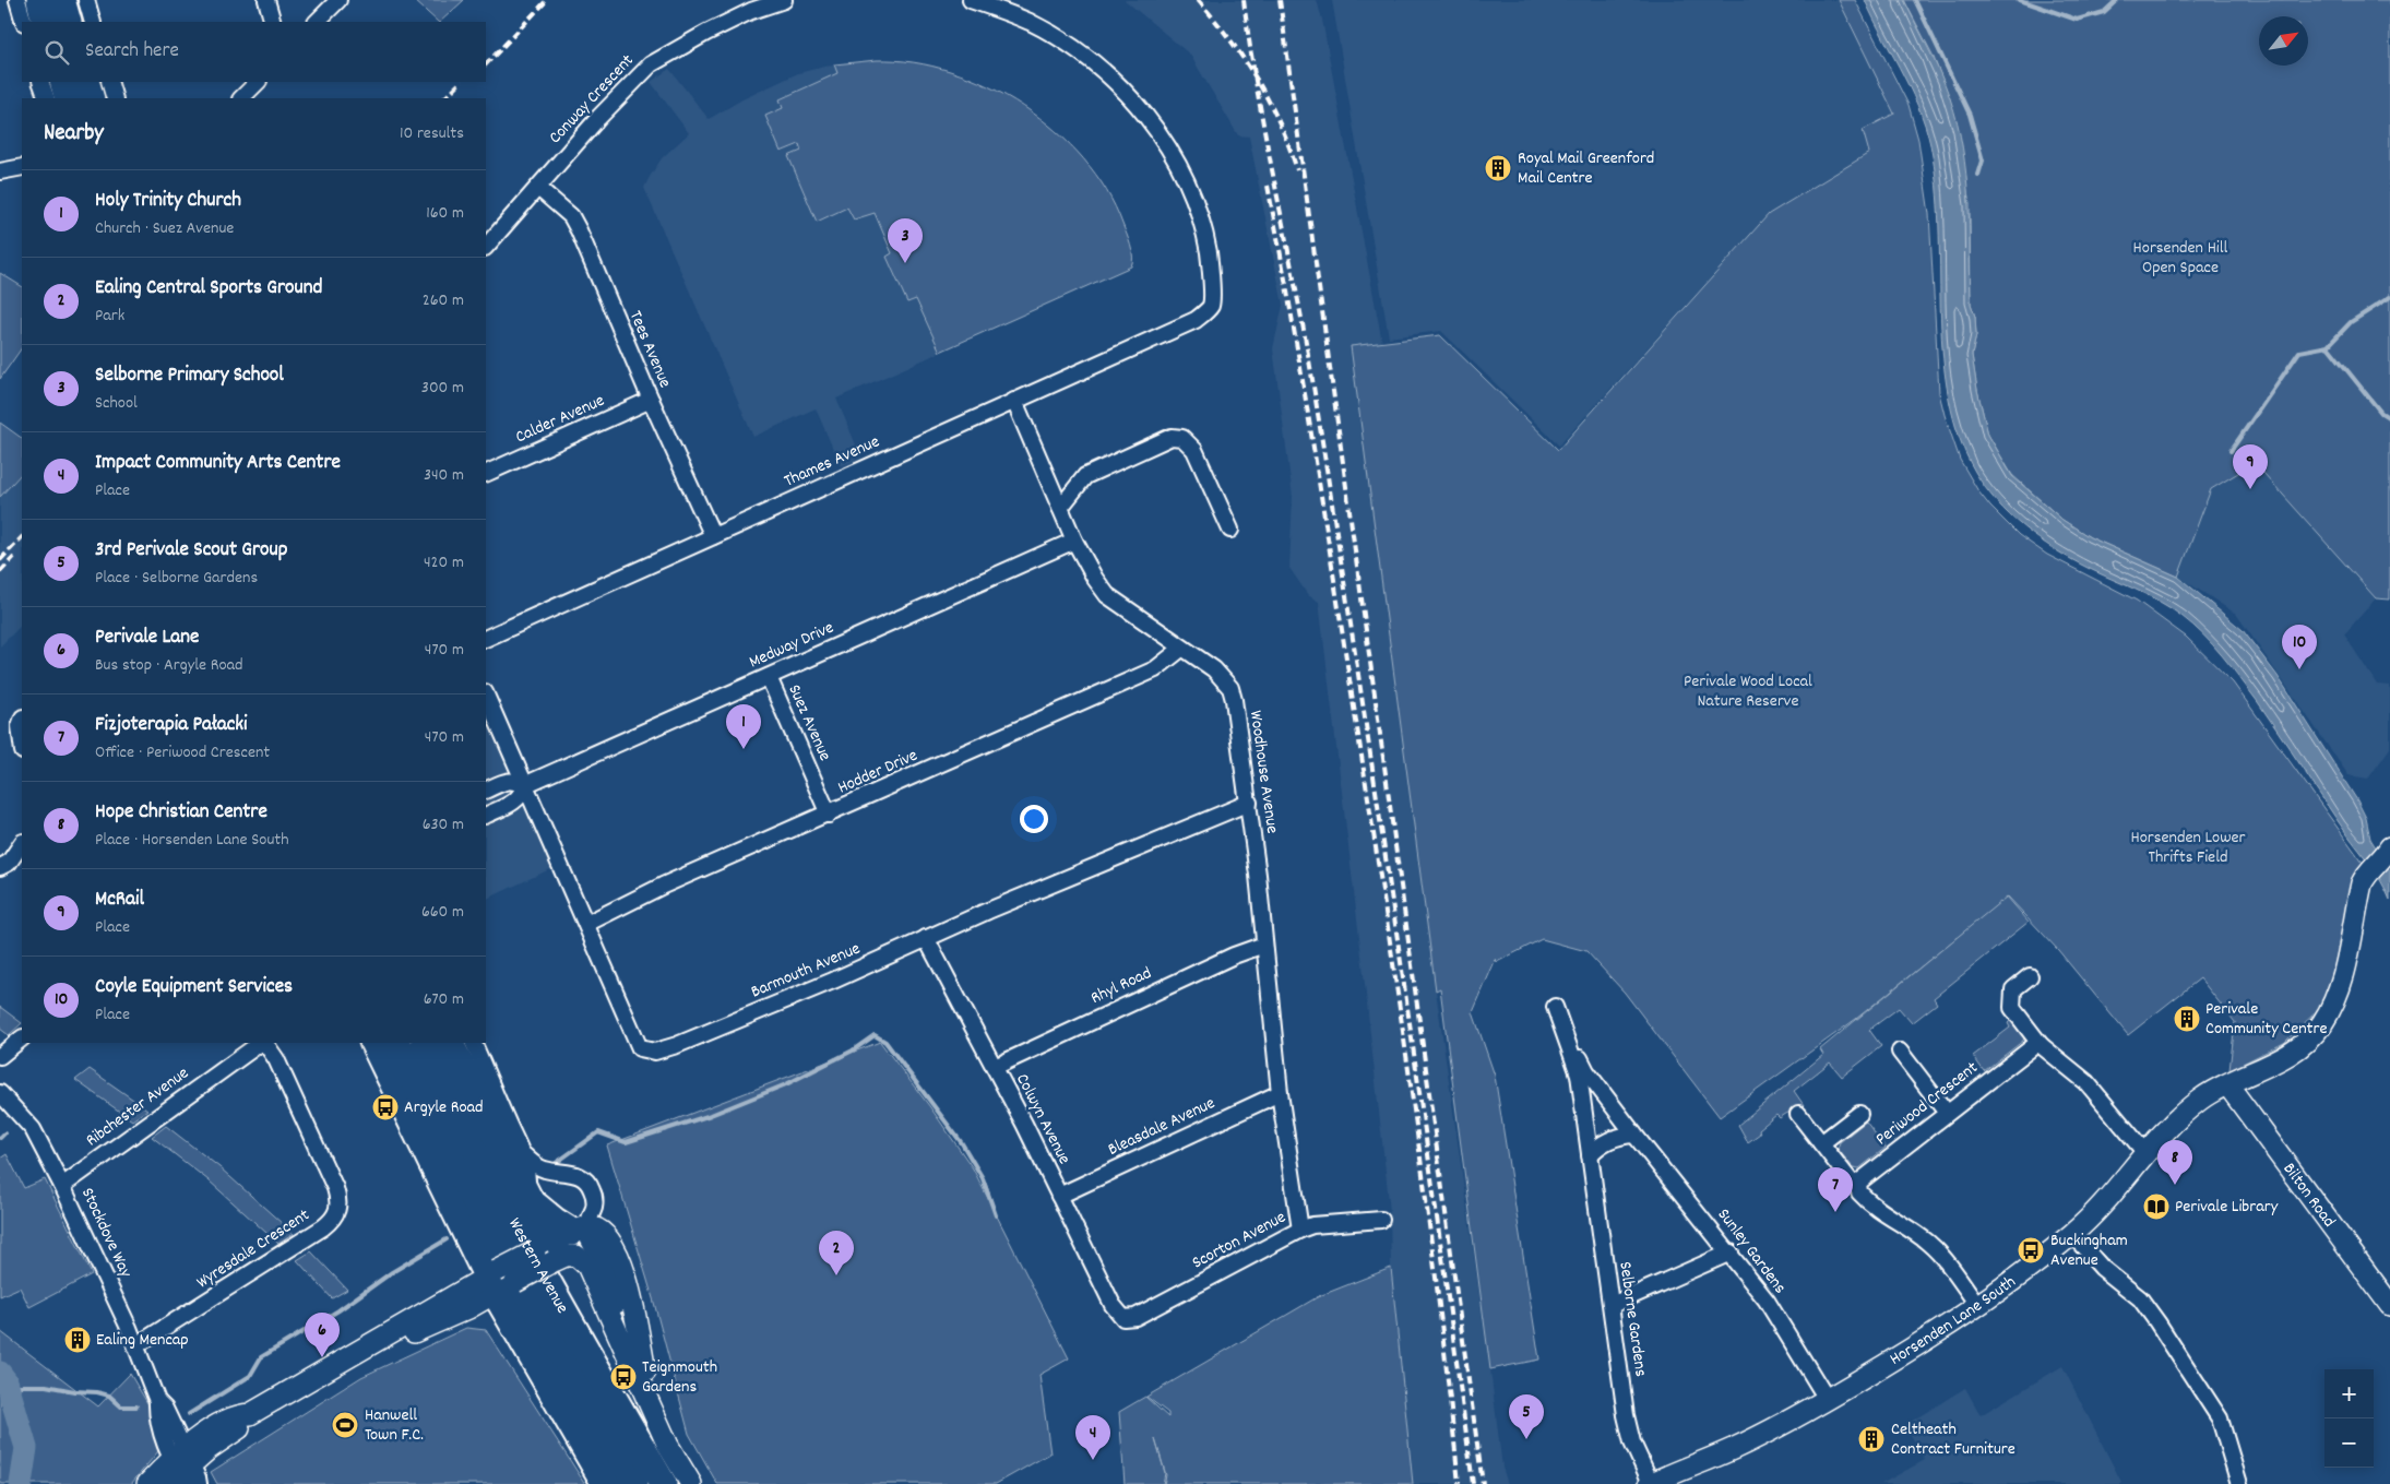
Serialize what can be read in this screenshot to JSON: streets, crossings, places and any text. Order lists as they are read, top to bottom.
{
  "streets": {
    "highway": ["Western Avenue"],
    "street": [
      "Conway Crescent",
      "Tees Avenue",
      "Calder Avenue",
      "Thames Avenue",
      "Medway Drive",
      "Suez Avenue",
      "Hodder Drive",
      "Woodhouse Avenue",
      "Barmouth Avenue",
      "Rhyl Road",
      "Periwood Crescent",
      "Ribchester Avenue",
      "Colwyn Avenue",
      "Bleasdale Avenue",
      "Bilton Road",
      "Stockdove Way",
      "Scorton Avenue",
      "Wyresdale Crescent",
      "Sunley Gardens",
      "Selborne Gardens",
      "Horsenden Lane South"
    ]
  },
  "crossings": [
    ["Conway Crescent", "Tees Avenue"],
    ["Tees Avenue", "Calder Avenue"],
    ["Tees Avenue", "Thames Avenue"],
    ["Thames Avenue", "Woodhouse Avenue"],
    ["Medway Drive", "Suez Avenue"],
    ["Medway Drive", "Woodhouse Avenue"],
    ["Medway Drive", "Barmouth Avenue"],
    ["Suez Avenue", "Hodder Drive"],
    ["Hodder Drive", "Woodhouse Avenue"],
    ["Hodder Drive", "Barmouth Avenue"],
    ["Woodhouse Avenue", "Barmouth Avenue"],
    ["Woodhouse Avenue", "Rhyl Road"],
    ["Woodhouse Avenue", "Bleasdale Avenue"],
    ["Woodhouse Avenue", "Scorton Avenue"],
    ["Barmouth Avenue", "Colwyn Avenue"],
    ["Rhyl Road", "Colwyn Avenue"],
    ["Ribchester Avenue", "Stockdove Way"],
    ["Colwyn Avenue", "Bleasdale Avenue"],
    ["Colwyn Avenue", "Scorton Avenue"],
    ["Bilton Road", "Horsenden Lane South"],
    ["Stockdove Way", "Wyresdale Crescent"],
    ["Sunley Gardens", "Selborne Gardens"],
    ["Sunley Gardens", "Horsenden Lane South"],
    ["Selborne Gardens", "Horsenden Lane South"]
  ],
  "parks": ["Horsenden Hill Open Space", "Perivale Wood Local Nature Reserve", "Horsenden Lower Thrifts Field"],
  "places": {
    "building": [
      "Royal Mail Greenford Mail Centre",
      "Perivale Community Centre",
      "Ealing Mencap",
      "Celtheath Contract Furniture"
    ],
    "bus stop": ["Argyle Road", "Buckingham Avenue", "Teignmouth Gardens"],
    "library": ["Perivale Library"],
    "sports": ["Hanwell Town F.C."]
  },
  "north": "top right",
  "page": {
    "search": "Search here",
    "heading": ["Nearby", "10 results"],
    "list": [
      {
        "mark": "1",
        "name": "Holy Trinity Church",
        "note": "Church · Suez Avenue",
        "value": "160 m"
      },
      {
        "mark": "2",
        "name": "Ealing Central Sports Ground",
        "note": "Park",
        "value": "260 m"
      },
      {
        "mark": "3",
        "name": "Selborne Primary School",
        "note": "School",
        "value": "300 m"
      },
      {
        "mark": "4",
        "name": "Impact Community Arts Centre",
        "note": "Place",
        "value": "340 m"
      },
      {
        "mark": "5",
        "name": "3rd Perivale Scout Group",
        "note": "Place · Selborne Gardens",
        "value": "420 m"
      },
      {
        "mark": "6",
        "name": "Perivale Lane",
        "note": "Bus stop · Argyle Road",
        "value": "470 m"
      },
      {
        "mark": "7",
        "name": "Fizjoterapia Pałacki",
        "note": "Office · Periwood Crescent",
        "value": "470 m"
      },
      {
        "mark": "8",
        "name": "Hope Christian Centre",
        "note": "Place · Horsenden Lane South",
        "value": "630 m"
      },
      {
        "mark": "9",
        "name": "McRail",
        "note": "Place",
        "value": "660 m"
      },
      {
        "mark": "10",
        "name": "Coyle Equipment Services",
        "note": "Place",
        "value": "670 m"
      }
    ],
    "pins": [
      "3",
      "9",
      "10",
      "1",
      "8",
      "7",
      "2",
      "6",
      "5",
      "4"
    ],
    "map_buttons": ["+", "−"]
  }
}
